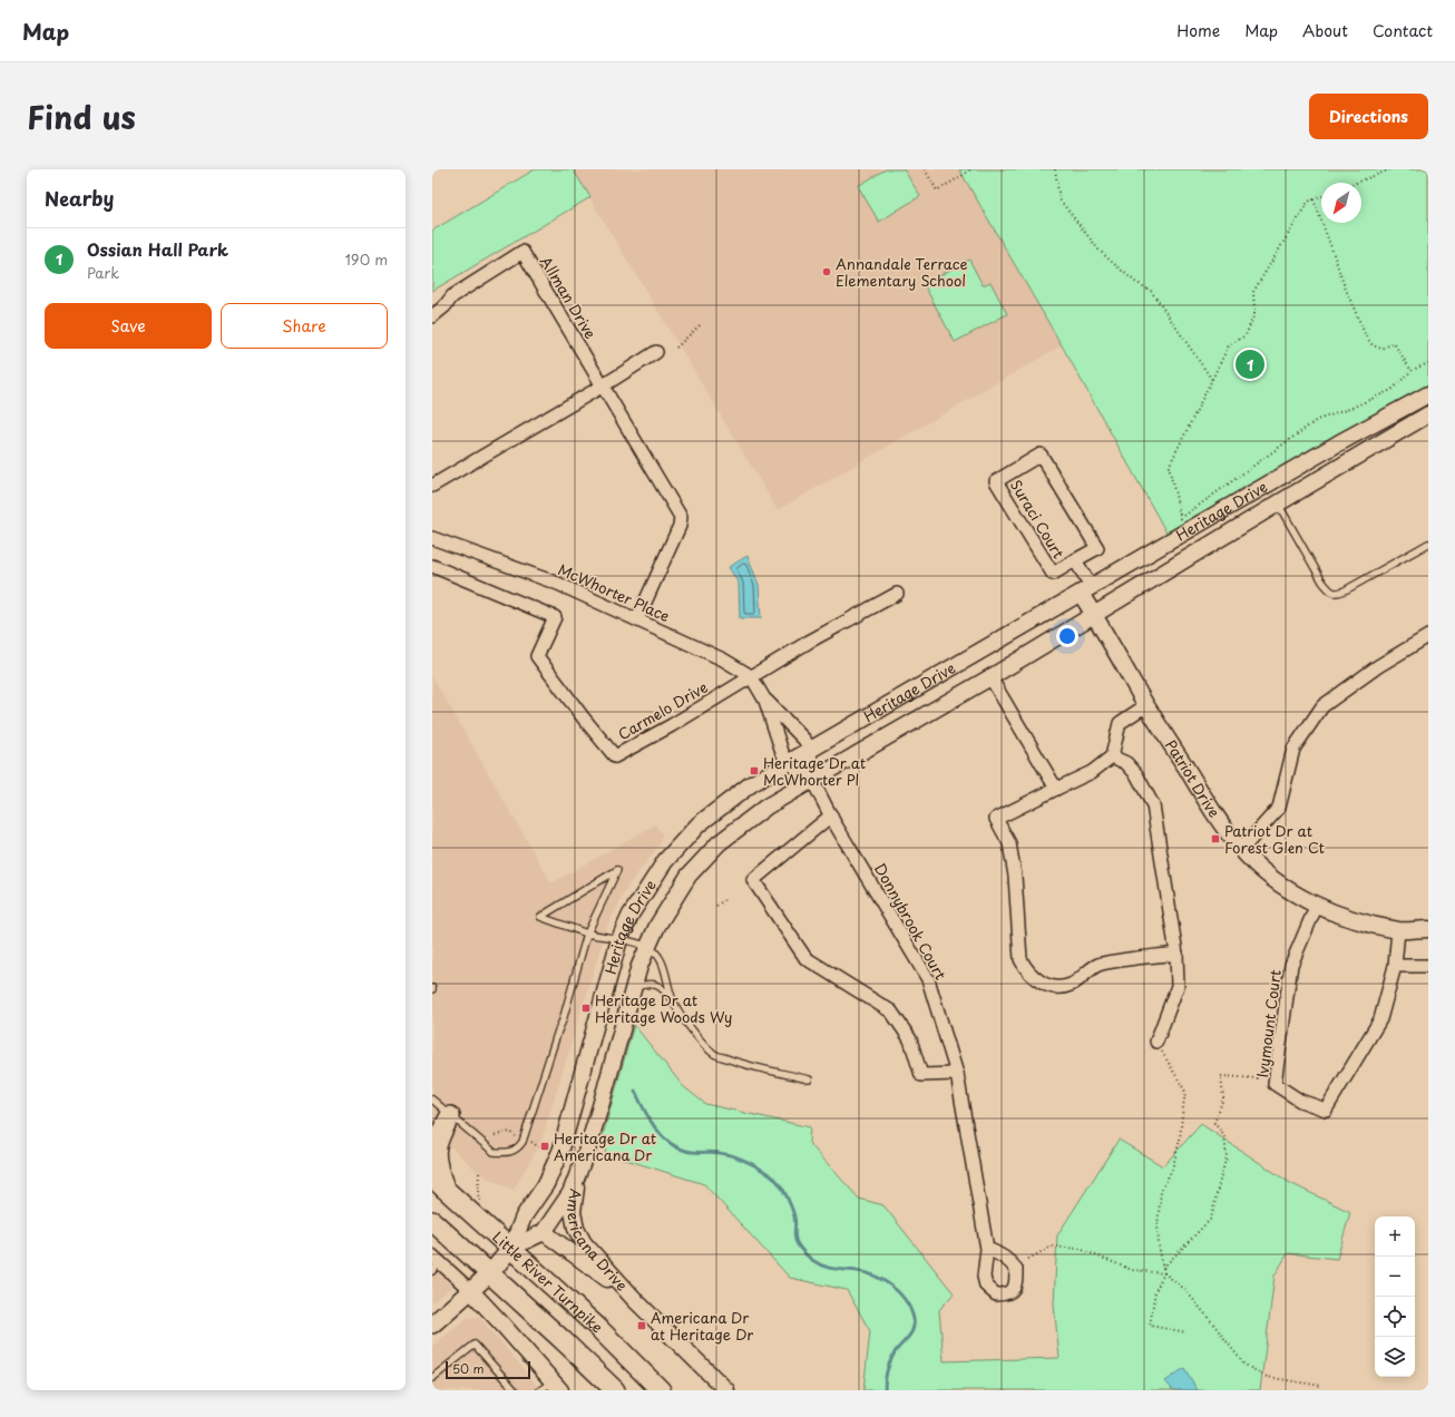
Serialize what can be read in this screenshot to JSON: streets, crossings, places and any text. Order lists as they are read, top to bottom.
{
  "streets": {
    "main road": ["Little River Turnpike"],
    "street": [
      "Allman Drive",
      "Heritage Drive",
      "Suraci Court",
      "McWhorter Place",
      "Carmelo Drive",
      "Patriot Drive",
      "Donnybrook Court",
      "Ivymount Court",
      "Americana Drive"
    ]
  },
  "crossings": [
    ["Allman Drive", "McWhorter Place"],
    ["Heritage Drive", "Suraci Court"],
    ["Heritage Drive", "McWhorter Place"],
    ["Heritage Drive", "Patriot Drive"],
    ["Heritage Drive", "Donnybrook Court"],
    ["Heritage Drive", "Americana Drive"],
    ["Heritage Drive", "Little River Turnpike"],
    ["Suraci Court", "Patriot Drive"],
    ["McWhorter Place", "Carmelo Drive"],
    ["Patriot Drive", "Ivymount Court"]
  ],
  "places": {
    "other": ["Annandale Terrace Elementary School"],
    "transit": [
      "Heritage Dr at McWhorter Pl",
      "Patriot Dr at Forest Glen Ct",
      "Heritage Dr at Heritage Woods Wy",
      "Heritage Dr at Americana Dr",
      "Americana Dr at Heritage Dr"
    ]
  },
  "scale_bar": "50 m",
  "north": "bottom left",
  "page": {
    "header": "Map",
    "nav": [
      "Home",
      "Map",
      "About",
      "Contact"
    ],
    "title": "Find us",
    "buttons": [
      "Directions",
      ["Save", "Share"]
    ],
    "heading": "Nearby",
    "list": [
      {
        "mark": "1",
        "name": "Ossian Hall Park",
        "note": "Park",
        "value": "190 m"
      }
    ],
    "pins": "1",
    "map_buttons": ["+", "−"],
    "scale": "50 m"
  }
}
